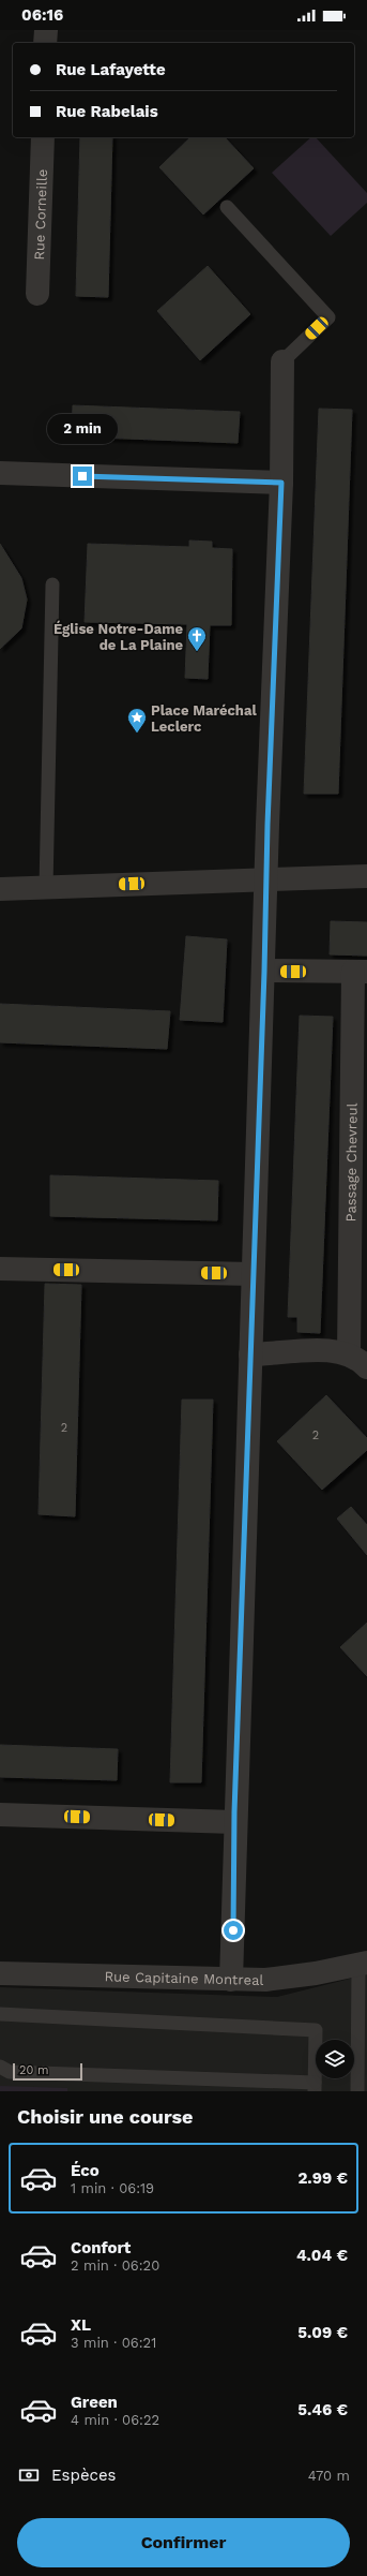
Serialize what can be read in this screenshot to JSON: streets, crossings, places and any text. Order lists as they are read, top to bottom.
{
  "streets": {
    "street": ["Rue Corneille", "Passage Chevreul", "Rue Capitaine Montreal"]
  },
  "places": {
    "church": ["Église Notre-Dame de La Plaine"],
    "place": ["Place Maréchal Leclerc"]
  },
  "house_numbers": ["2", "2"],
  "scale_bar": "20 m",
  "page": {
    "status": "06:16",
    "banner": ["Rue Lafayette", "Rue Rabelais"],
    "bubble": "2 min",
    "scale": "20 m",
    "heading": "Choisir une course",
    "list": [
      {
        "name": "Éco",
        "note": "1 min · 06:19",
        "value": "2.99 €"
      },
      {
        "name": "Confort",
        "note": "2 min · 06:20",
        "value": "4.04 €"
      },
      {
        "name": "XL",
        "note": "3 min · 06:21",
        "value": "5.09 €"
      },
      {
        "name": "Green",
        "note": "4 min · 06:22",
        "value": "5.46 €"
      }
    ],
    "pay": ["Espèces", "470 m"],
    "buttons": "Confirmer"
  }
}
